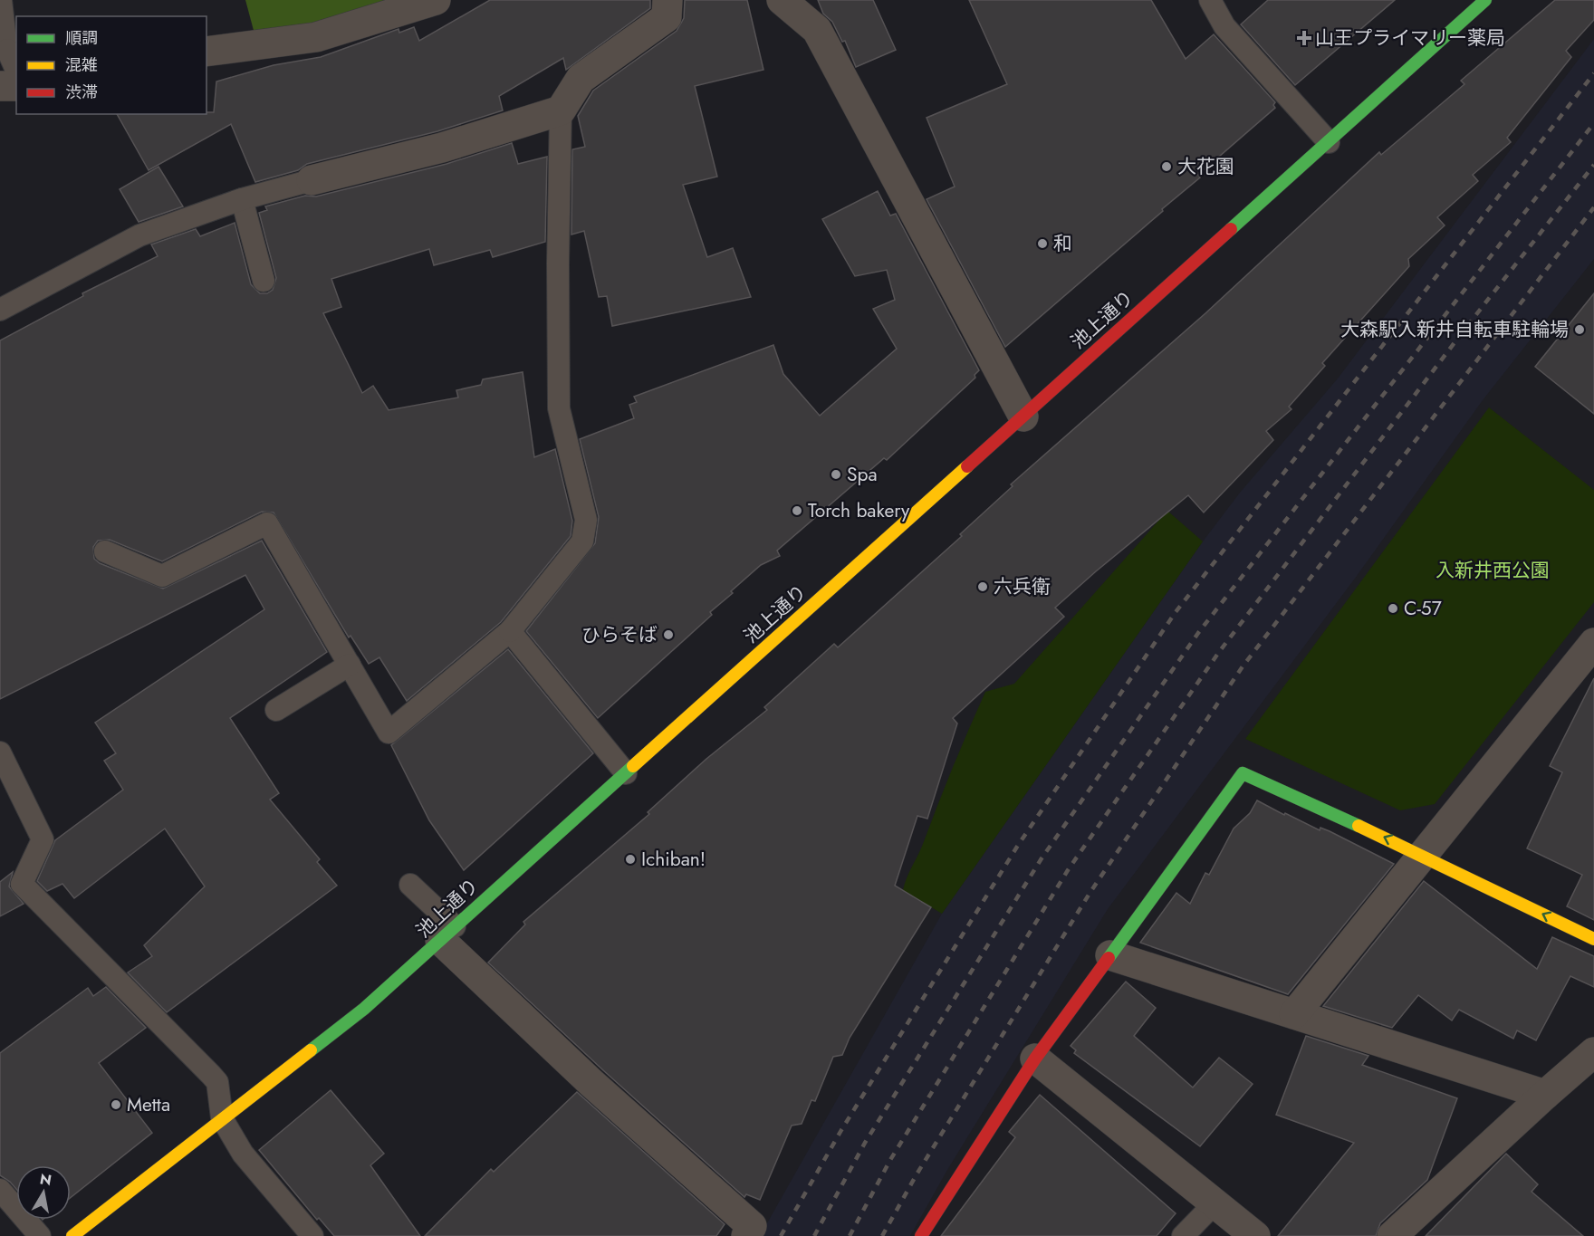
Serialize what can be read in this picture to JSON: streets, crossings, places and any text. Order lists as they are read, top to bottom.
{
  "streets": {
    "main road": ["池上通り"]
  },
  "parks": ["入新井西公園"],
  "places": {
    "health": ["山王プライマリー薬局"],
    "other": [
      "大花園",
      "和",
      "大森駅入新井自転車駐輪場",
      "Spa",
      "Torch bakery",
      "六兵衛",
      "C-57",
      "ひらそば",
      "Ichiban!",
      "Metta"
    ]
  },
  "legend": ["順調", "混雑", "渋滞"],
  "north": "top"
}
